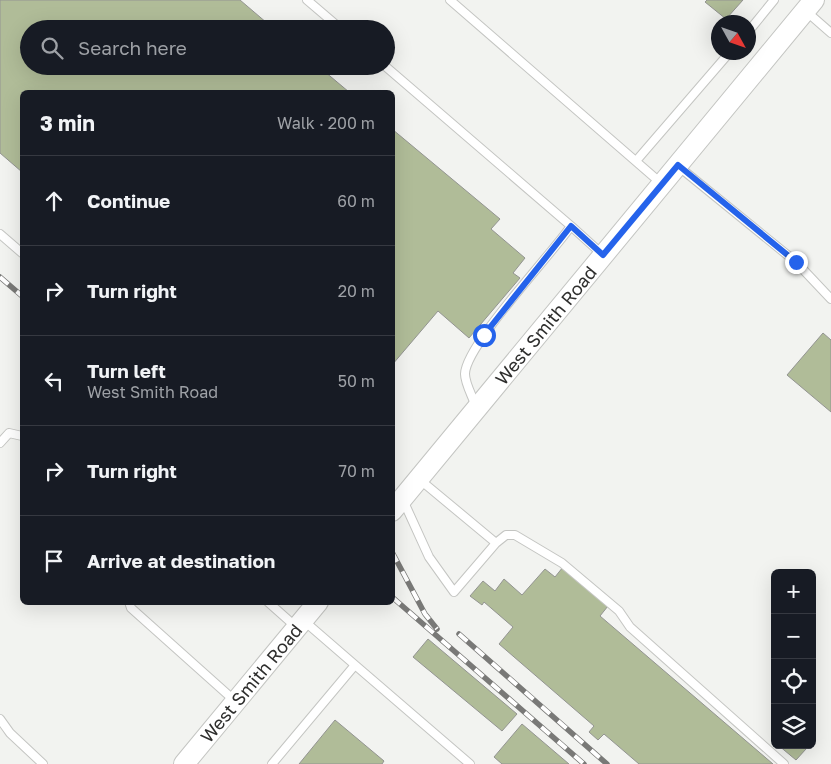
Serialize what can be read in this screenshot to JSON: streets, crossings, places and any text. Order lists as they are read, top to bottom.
{
  "streets": {
    "street": ["West Smith Road"]
  },
  "north": "bottom right",
  "page": {
    "search": "Search here",
    "heading": ["3 min", "Walk · 200 m"],
    "list": [
      ["Continue", "60 m"],
      ["Turn right", "20 m"],
      ["Turn left", "West Smith Road", "50 m"],
      ["Turn right", "70 m"],
      "Arrive at destination"
    ],
    "map_buttons": ["+", "−"]
  }
}
